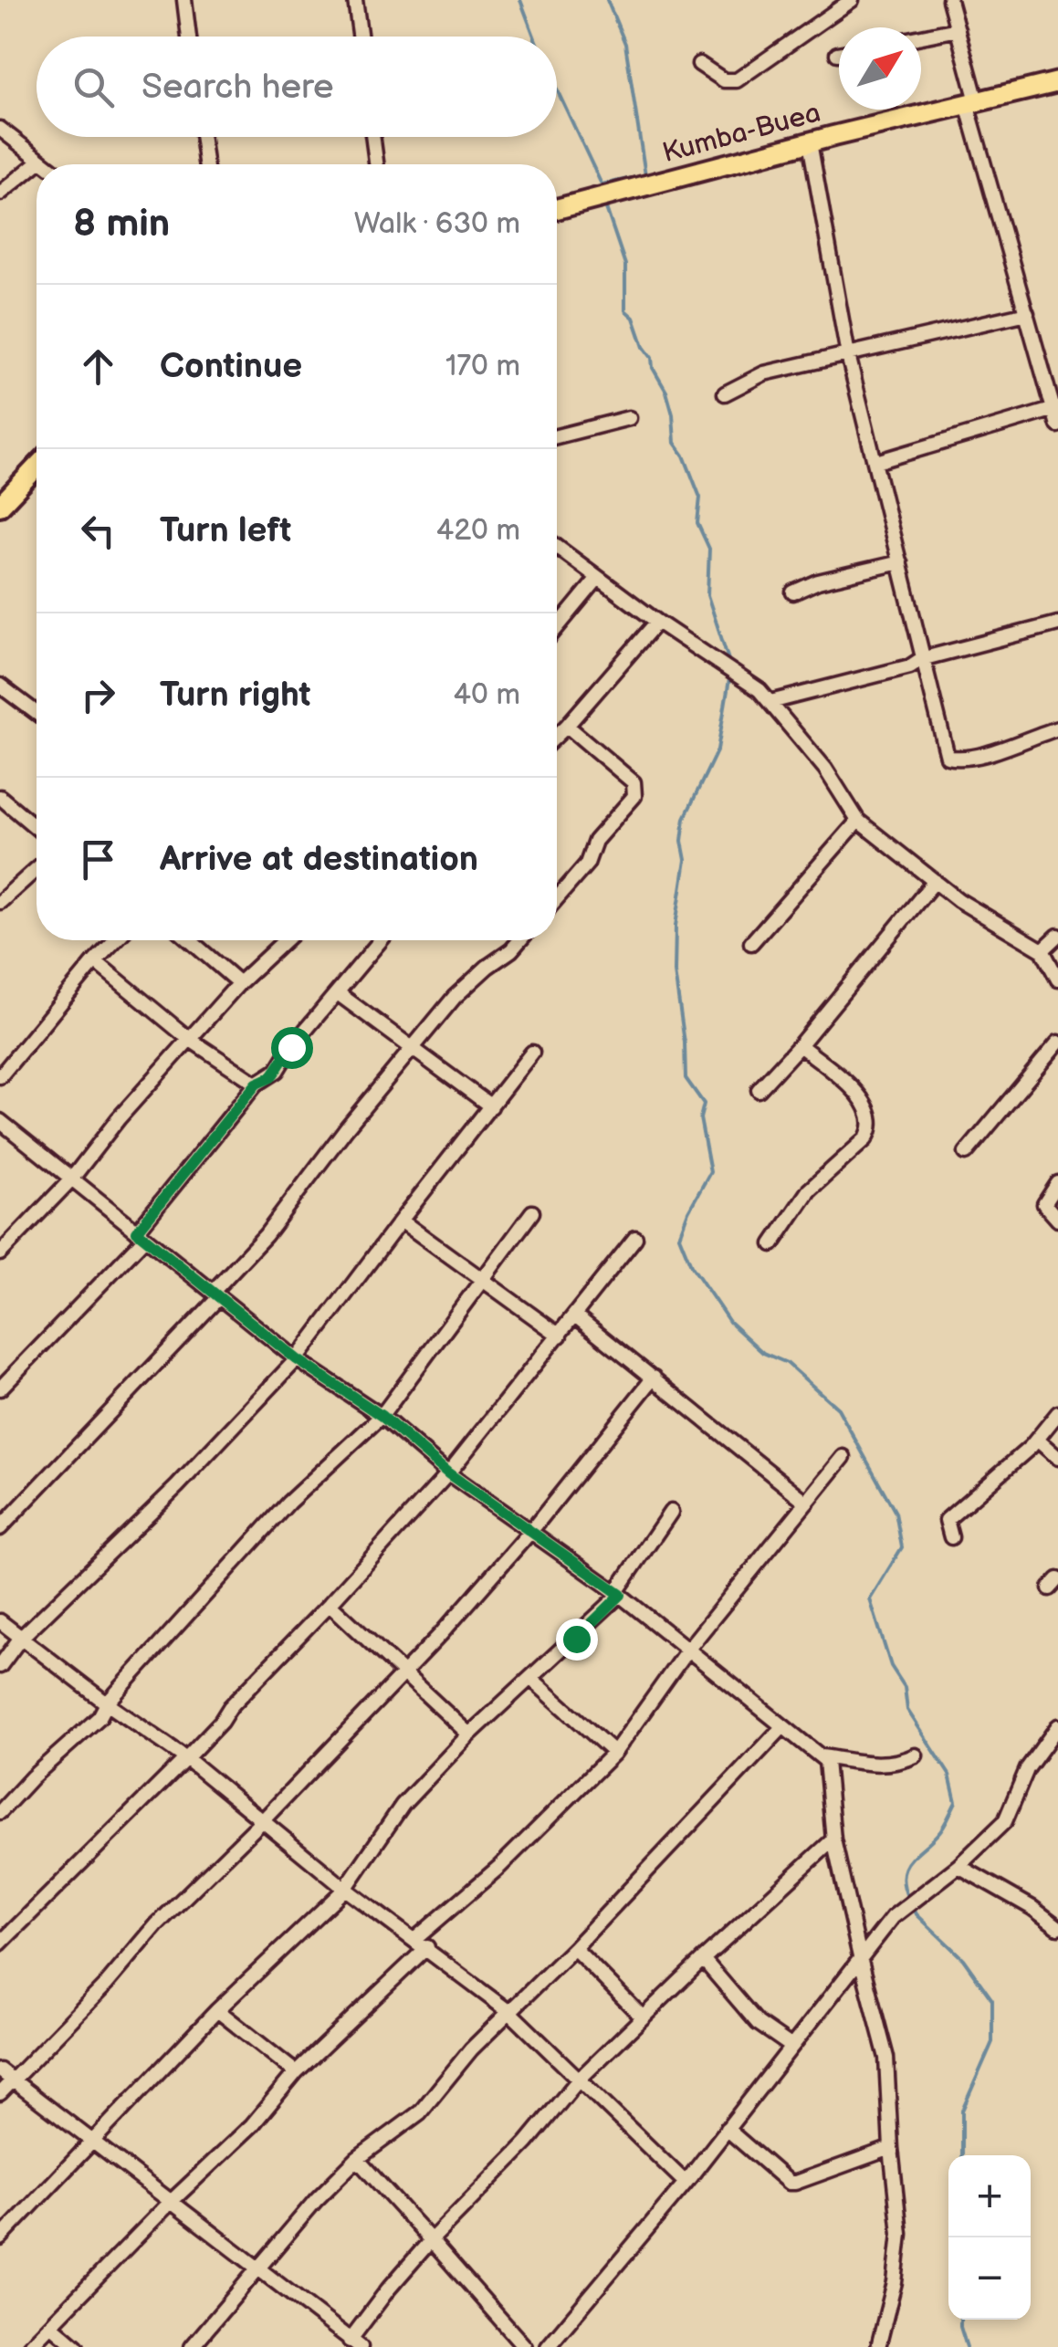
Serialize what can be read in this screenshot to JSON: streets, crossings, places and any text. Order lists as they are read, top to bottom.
{
  "streets": {
    "highway": ["Kumba-Buea"]
  },
  "north": "top right",
  "page": {
    "search": "Search here",
    "heading": ["8 min", "Walk · 630 m"],
    "list": [
      ["Continue", "170 m"],
      ["Turn left", "420 m"],
      ["Turn right", "40 m"],
      "Arrive at destination"
    ],
    "map_buttons": ["+", "−"]
  }
}
